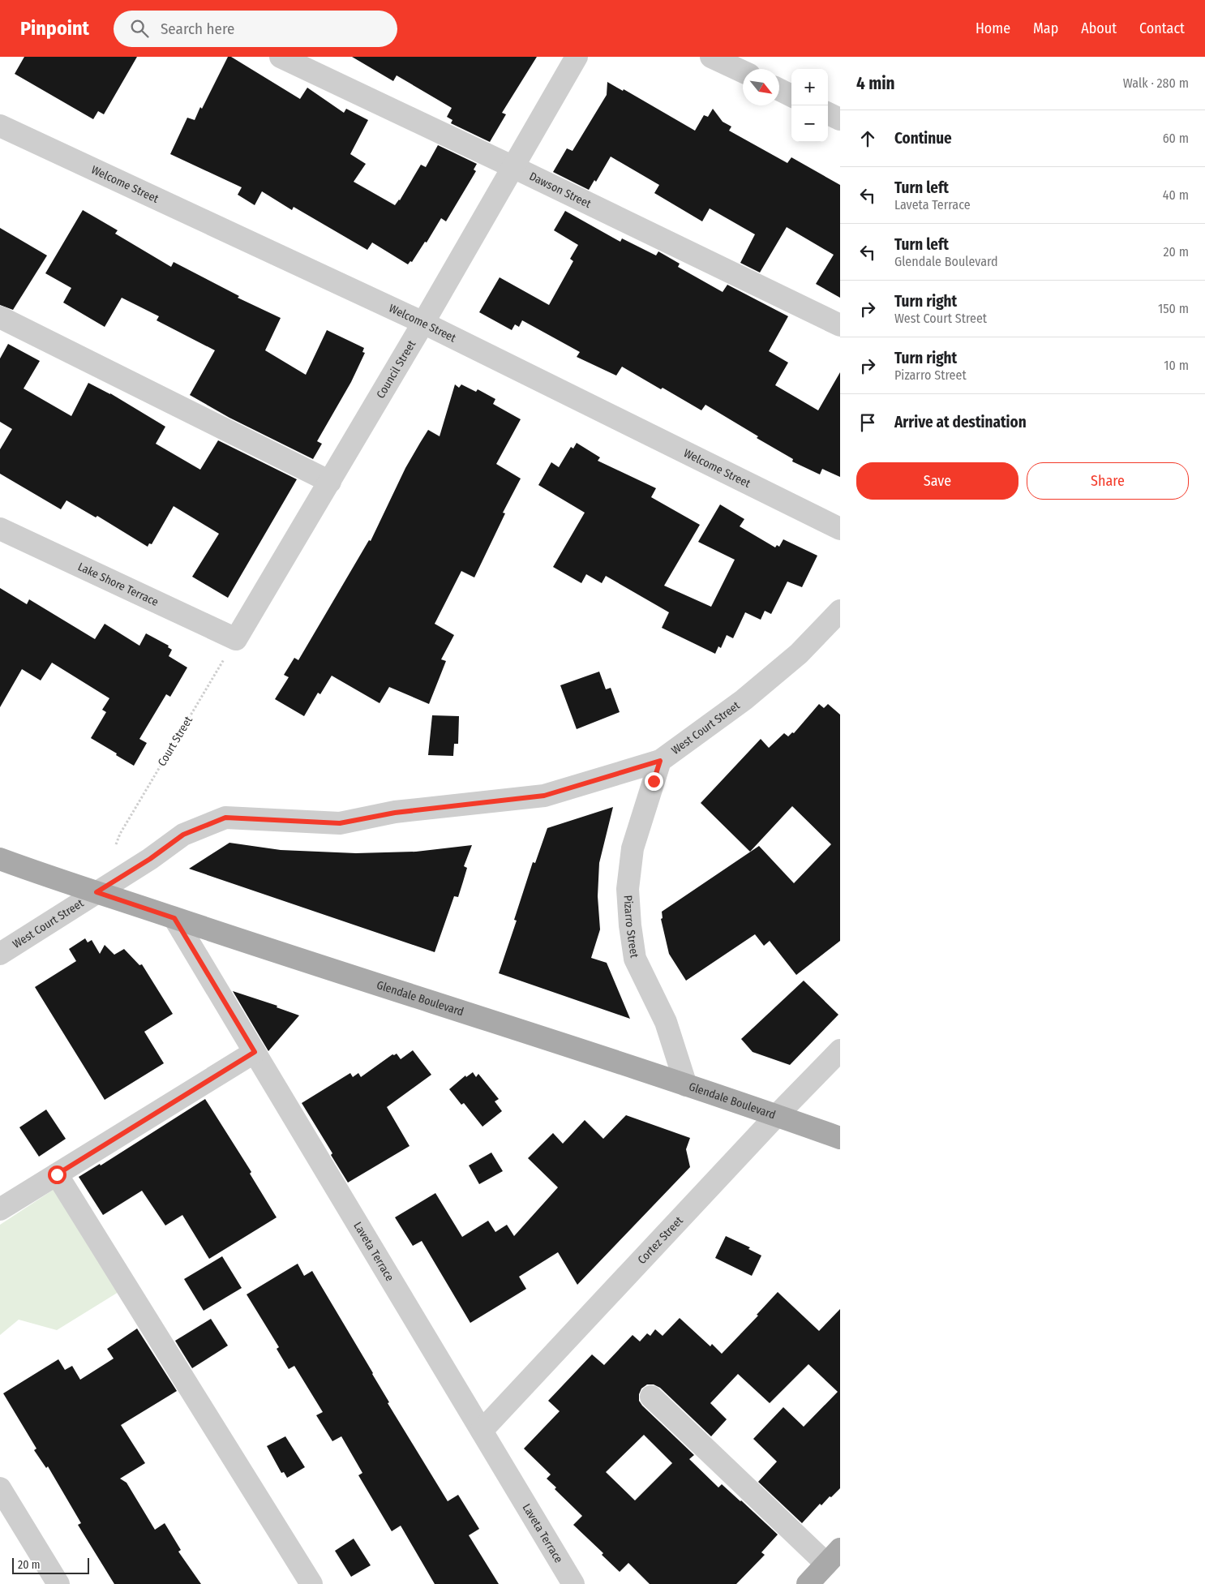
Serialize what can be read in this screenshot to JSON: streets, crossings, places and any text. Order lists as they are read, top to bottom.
{
  "streets": {
    "main road": ["Glendale Boulevard"],
    "street": [
      "Welcome Street",
      "Dawson Street",
      "Council Street",
      "Lake Shore Terrace",
      "West Court Street",
      "Pizarro Street",
      "Cortez Street",
      "Laveta Terrace"
    ],
    "path": ["Court Street"]
  },
  "crossings": [
    ["Welcome Street", "Council Street"],
    ["Dawson Street", "Council Street"],
    ["Council Street", "Lake Shore Terrace"],
    ["Council Street", "Court Street"],
    ["Lake Shore Terrace", "Court Street"],
    ["West Court Street", "Pizarro Street"],
    ["West Court Street", "Glendale Boulevard"],
    ["Pizarro Street", "Glendale Boulevard"],
    ["Glendale Boulevard", "Cortez Street"],
    ["Glendale Boulevard", "Laveta Terrace"],
    ["Cortez Street", "Laveta Terrace"]
  ],
  "scale_bar": "20 m",
  "north": "bottom right",
  "page": {
    "header": "Pinpoint",
    "search": "Search here",
    "nav": [
      "Home",
      "Map",
      "About",
      "Contact"
    ],
    "heading": ["4 min", "Walk · 280 m"],
    "map_buttons": ["+", "−"],
    "list": [
      ["Continue", "60 m"],
      ["Turn left", "Laveta Terrace", "40 m"],
      ["Turn left", "Glendale Boulevard", "20 m"],
      ["Turn right", "West Court Street", "150 m"],
      ["Turn right", "Pizarro Street", "10 m"],
      "Arrive at destination"
    ],
    "buttons": ["Save", "Share"],
    "scale": "20 m"
  }
}
